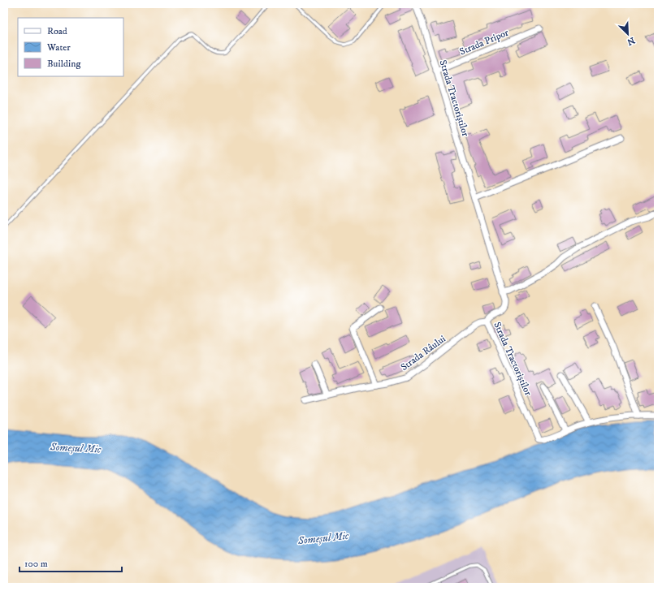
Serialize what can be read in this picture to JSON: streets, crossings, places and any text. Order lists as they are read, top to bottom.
{
  "streets": {
    "street": ["Strada Pripor", "Strada Tractoriștilor", "Strada Râului"]
  },
  "crossings": [
    ["Strada Pripor", "Strada Tractoriștilor"],
    ["Strada Tractoriștilor", "Strada Râului"]
  ],
  "water": ["Someșul Mic"],
  "legend": ["Road", "Water", "Building"],
  "scale_bar": "100 m",
  "north": "bottom right"
}
